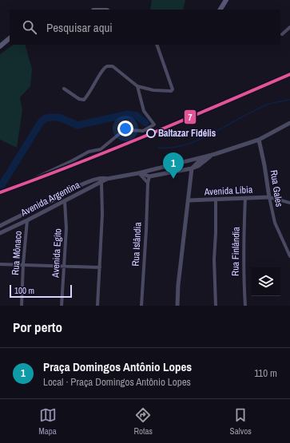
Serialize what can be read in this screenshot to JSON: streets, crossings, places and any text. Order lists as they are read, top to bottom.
{
  "streets": {
    "street": [
      "Rua Gales",
      "Avenida Líbia",
      "Avenida Argentina",
      "Rua Islândia",
      "Rua Finlândia",
      "Rua Mônaco",
      "Avenida Egito"
    ]
  },
  "crossings": [
    ["Rua Gales", "Avenida Líbia"],
    ["Rua Gales", "Avenida Argentina"],
    ["Avenida Líbia", "Rua Finlândia"],
    ["Avenida Argentina", "Rua Mônaco"],
    ["Avenida Argentina", "Avenida Egito"]
  ],
  "places": ["Baltazar Fidélis"],
  "lines": ["transit line 7"],
  "scale_bar": "100 m",
  "page": {
    "search": "Pesquisar aqui",
    "pins": "1",
    "scale": "100 m",
    "heading": "Por perto",
    "list": [
      {
        "mark": "1",
        "name": "Praça Domingos Antônio Lopes",
        "note": "Local · Praça Domingos Antônio Lopes",
        "value": "110 m"
      }
    ],
    "nav": ["Mapa", "Rotas", "Salvos"]
  }
}
